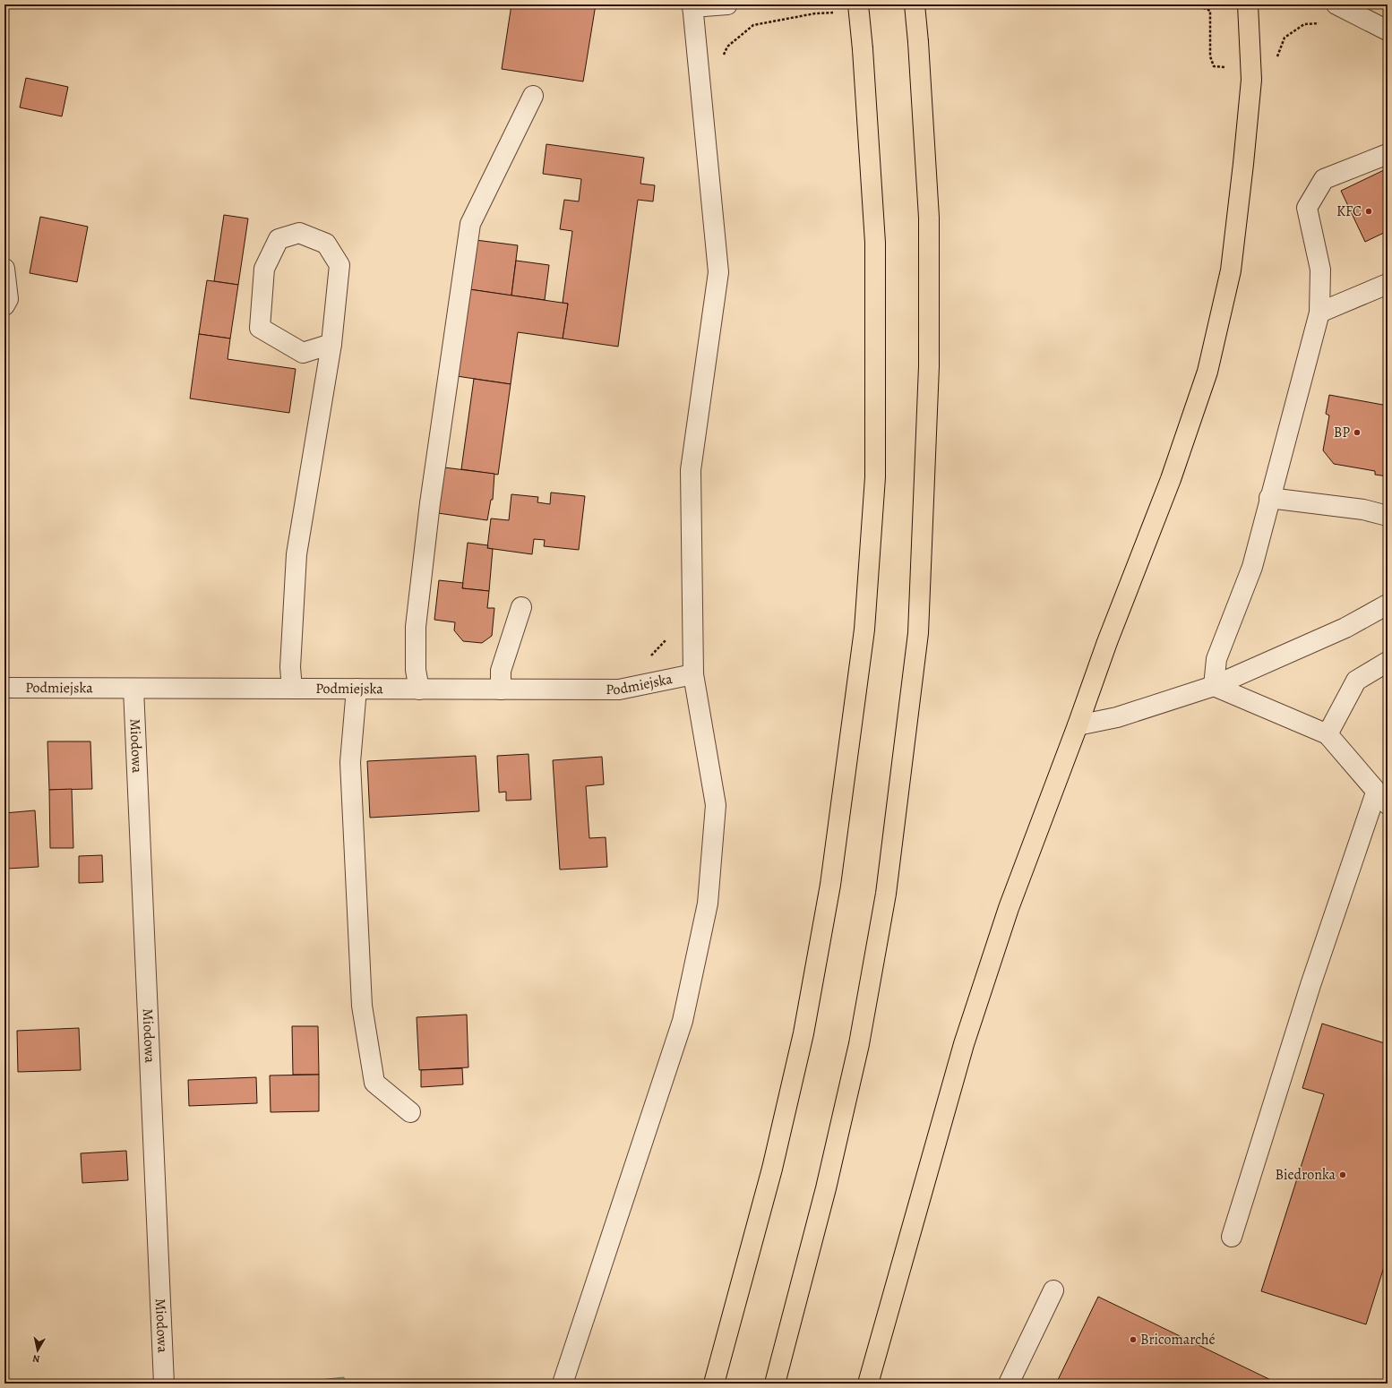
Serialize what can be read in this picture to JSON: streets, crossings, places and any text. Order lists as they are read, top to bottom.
{
  "streets": {
    "street": ["Podmiejska", "Miodowa"]
  },
  "crossings": [
    ["Podmiejska", "Miodowa"]
  ],
  "places": [
    "KFC",
    "BP",
    "Biedronka",
    "Bricomarché"
  ],
  "north": "bottom"
}
